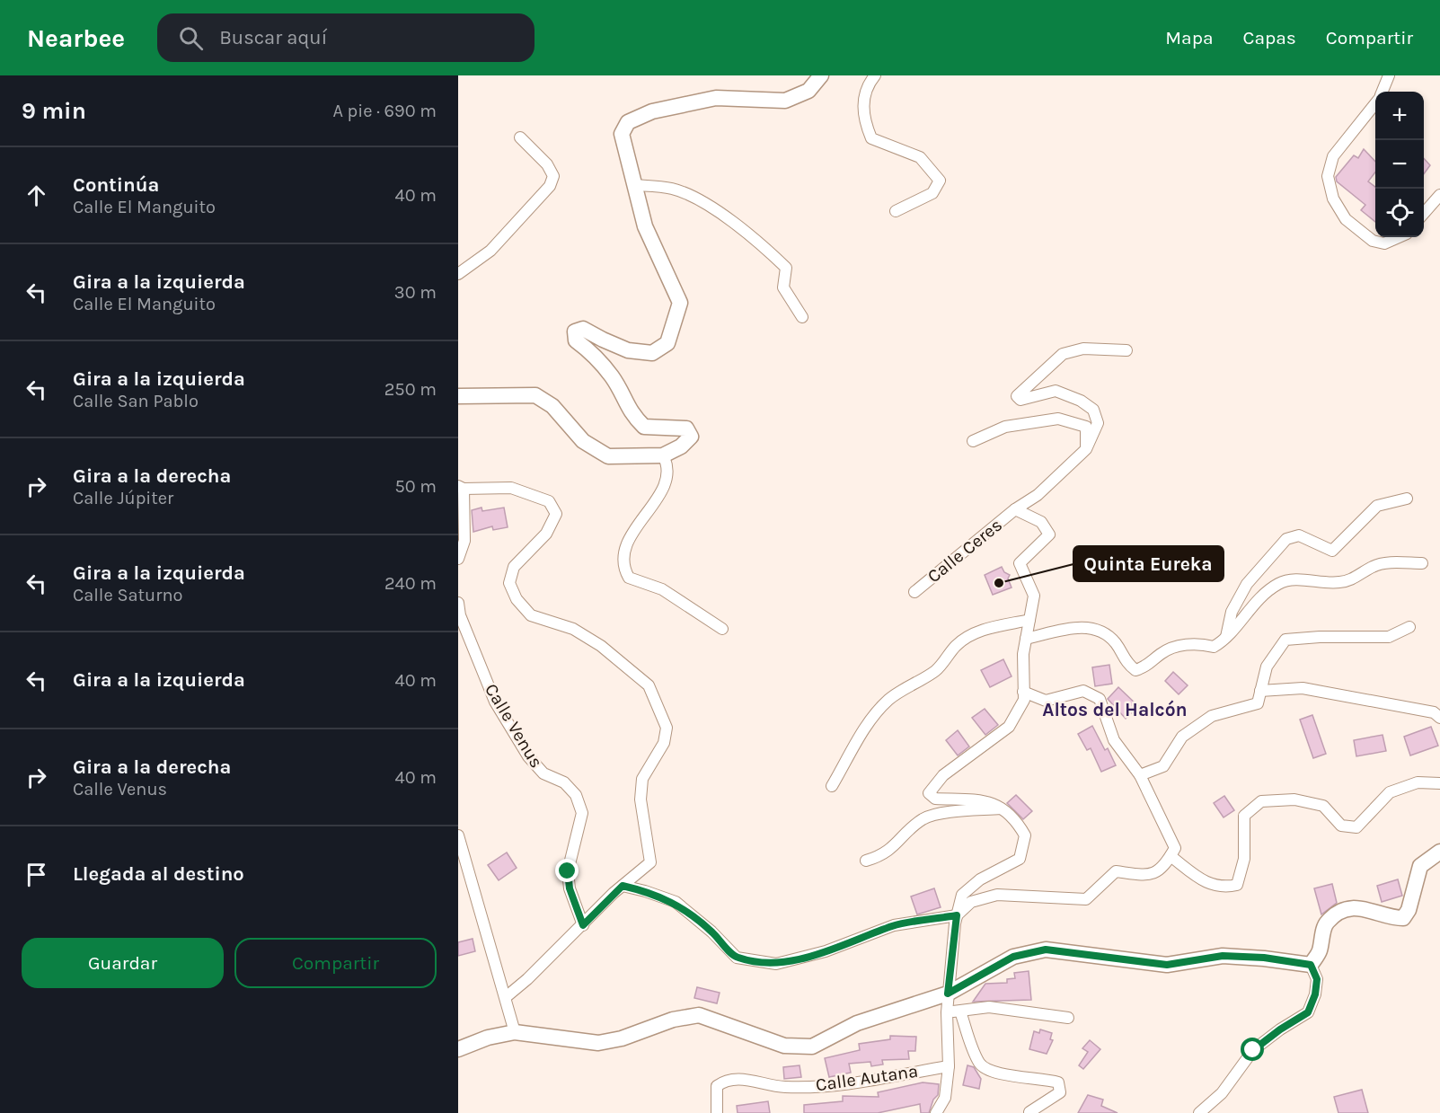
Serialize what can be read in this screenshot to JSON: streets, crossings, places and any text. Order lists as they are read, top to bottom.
{
  "streets": {
    "street": ["Calle Ceres", "Calle Venus", "Calle Autana"]
  },
  "districts": ["Altos del Halcón"],
  "places": ["Quinta Eureka"],
  "page": {
    "header": "Nearbee",
    "search": "Buscar aquí",
    "nav": ["Mapa", "Capas", "Compartir"],
    "heading": ["9 min", "A pie · 690 m"],
    "map_buttons": ["+", "−"],
    "list": [
      ["Continúa", "Calle El Manguito", "40 m"],
      ["Gira a la izquierda", "Calle El Manguito", "30 m"],
      ["Gira a la izquierda", "Calle San Pablo", "250 m"],
      ["Gira a la derecha", "Calle Júpiter", "50 m"],
      ["Gira a la izquierda", "Calle Saturno", "240 m"],
      ["Gira a la izquierda", "40 m"],
      ["Gira a la derecha", "Calle Venus", "40 m"],
      "Llegada al destino"
    ],
    "buttons": ["Guardar", "Compartir"]
  }
}
